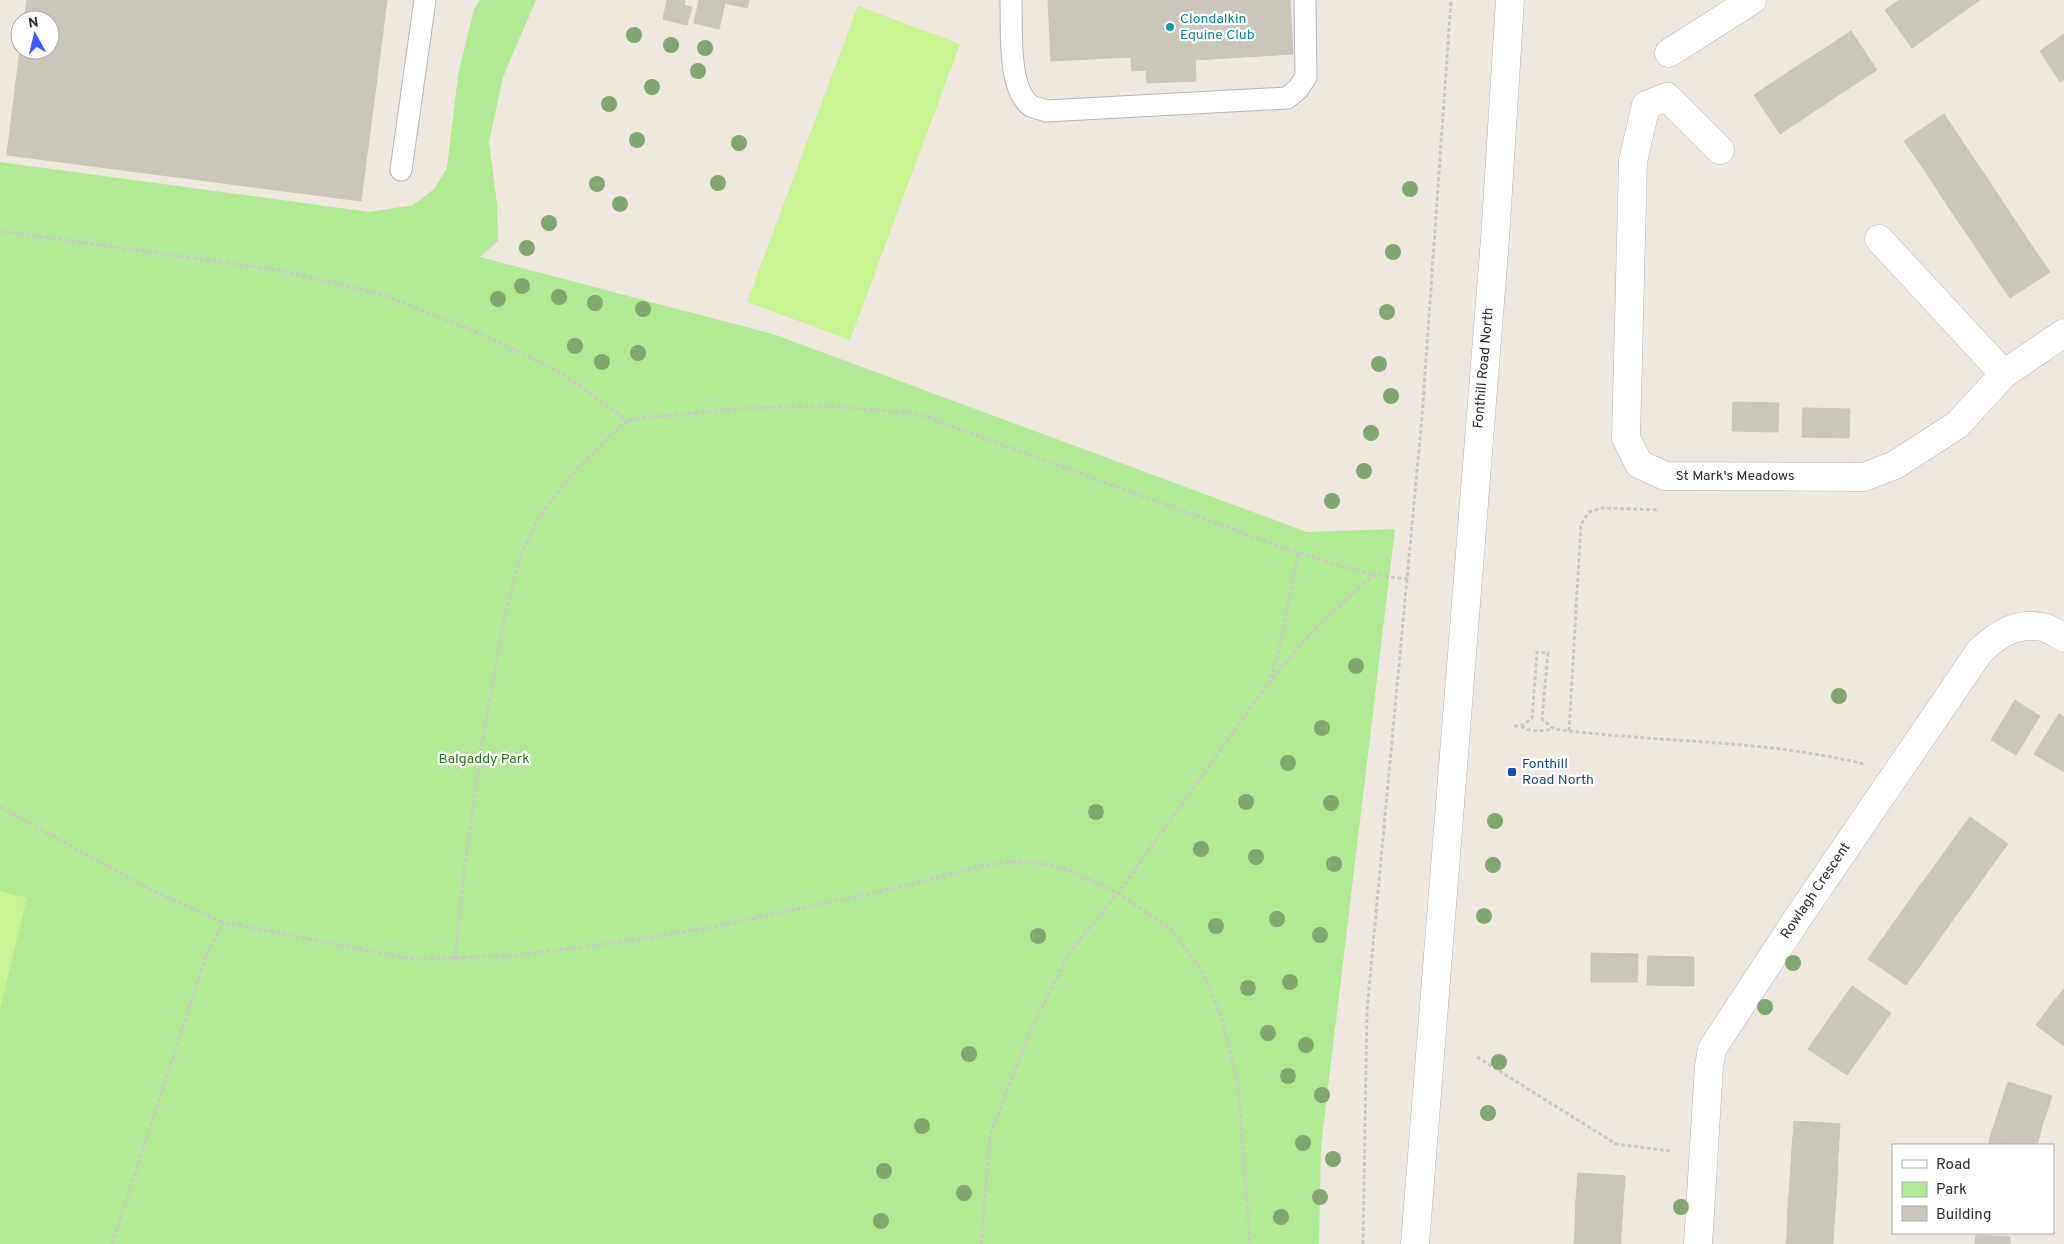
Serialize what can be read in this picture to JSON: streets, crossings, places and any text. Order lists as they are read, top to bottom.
{
  "streets": {
    "street": ["Fonthill Road North", "St Mark's Meadows", "Rowlagh Crescent"]
  },
  "parks": ["Balgaddy Park"],
  "places": {
    "other": ["Clondalkin Equine Club"],
    "transit": ["Fonthill Road North"]
  },
  "legend": ["Road", "Park", "Building"],
  "north": "top"
}
